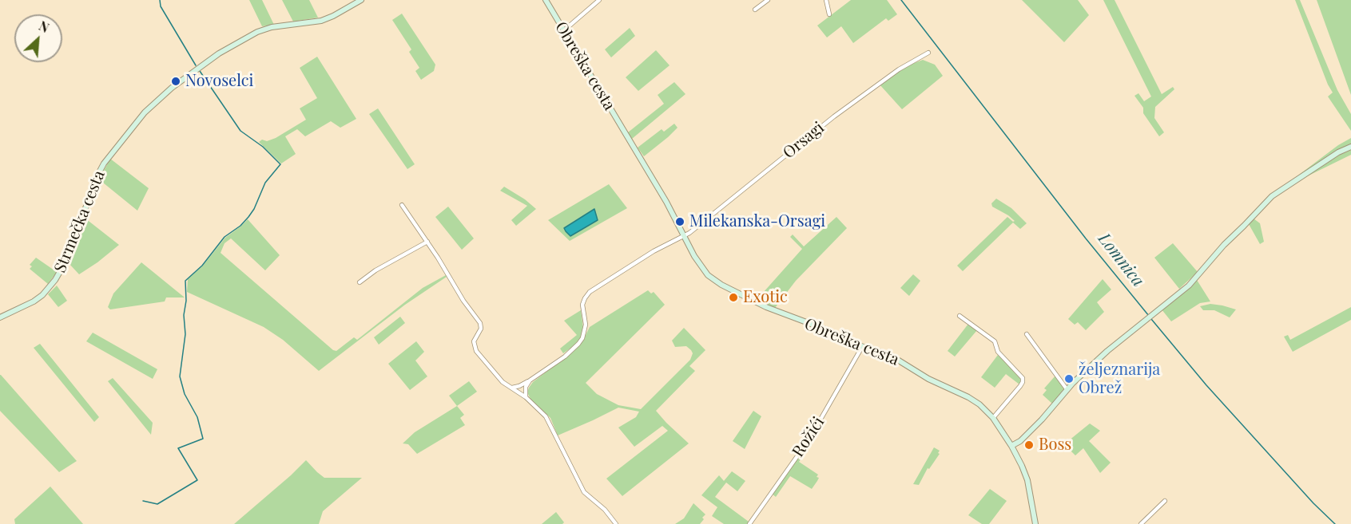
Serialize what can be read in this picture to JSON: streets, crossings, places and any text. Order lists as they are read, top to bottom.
{
  "streets": {
    "street": [
      "Obreška cesta",
      "Orsagi",
      "Strmečka cesta",
      "Rožići"
    ]
  },
  "crossings": [
    ["Obreška cesta", "Orsagi"],
    ["Obreška cesta", "Rožići"]
  ],
  "water": ["Lomnica"],
  "places": [
    "Novoselci",
    "Milekanska-Orsagi",
    "Exotic",
    "željeznarija Obrež",
    "Boss"
  ],
  "north": "top right"
}
